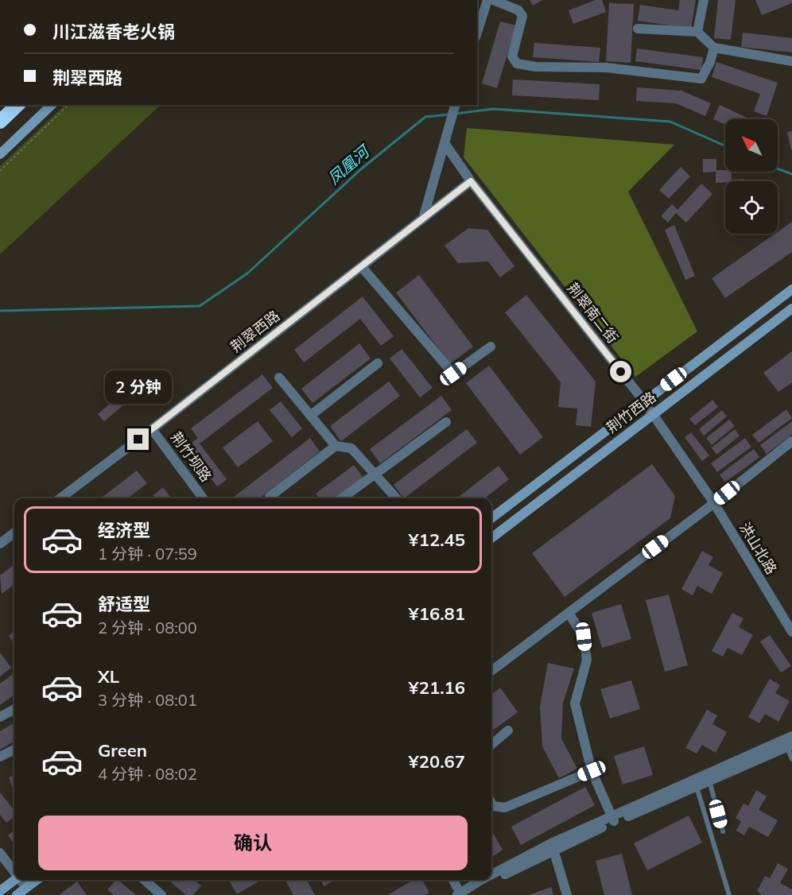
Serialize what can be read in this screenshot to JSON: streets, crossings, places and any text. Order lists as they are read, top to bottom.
{
  "streets": {
    "main road": ["荆竹西路"],
    "street": [
      "荆翠南二街",
      "荆翠西路",
      "荆竹坝路",
      "洪山北路"
    ]
  },
  "crossings": [
    ["荆翠南二街", "荆翠西路"],
    ["荆翠南二街", "荆竹西路"],
    ["荆翠南二街", "洪山北路"],
    ["荆翠西路", "荆竹坝路"]
  ],
  "water": ["凤凰河"],
  "north": "top left",
  "page": {
    "banner": ["川江滋香老火锅", "荆翠西路"],
    "bubble": "2 分钟",
    "list": [
      {
        "name": "经济型",
        "note": "1 分钟 · 07:59",
        "value": "¥12.45"
      },
      {
        "name": "舒适型",
        "note": "2 分钟 · 08:00",
        "value": "¥16.81"
      },
      {
        "name": "XL",
        "note": "3 分钟 · 08:01",
        "value": "¥21.16"
      },
      {
        "name": "Green",
        "note": "4 分钟 · 08:02",
        "value": "¥20.67"
      }
    ],
    "buttons": "确认"
  }
}
